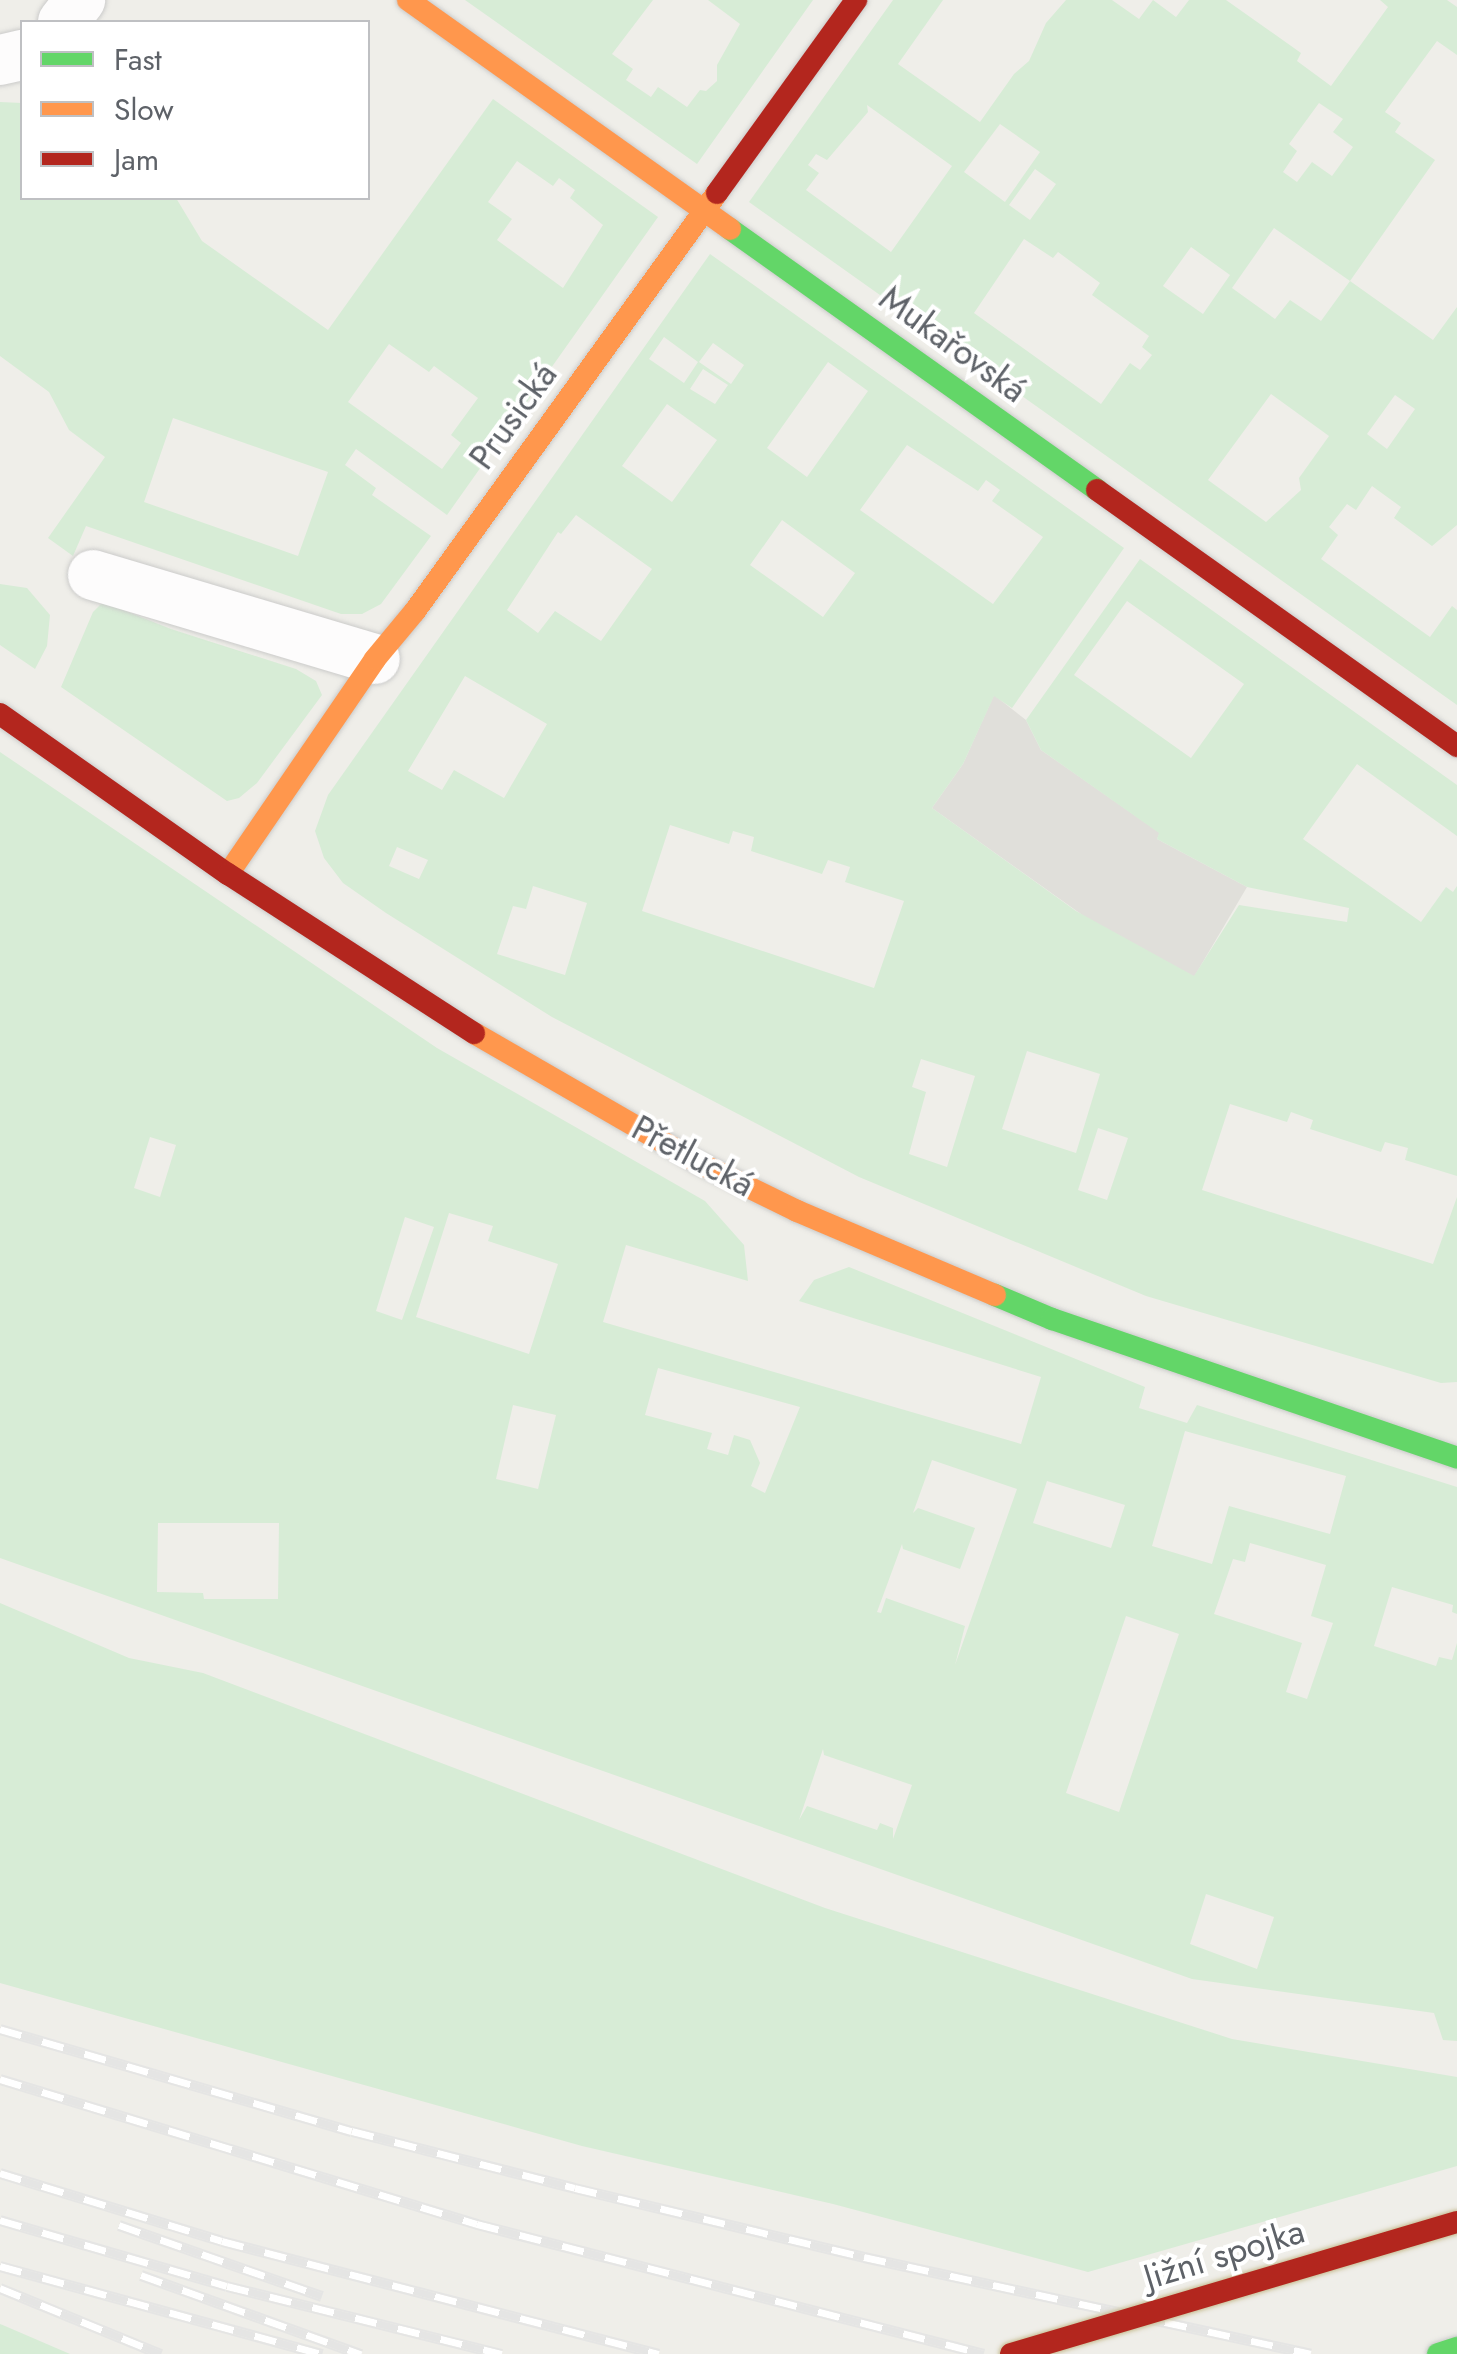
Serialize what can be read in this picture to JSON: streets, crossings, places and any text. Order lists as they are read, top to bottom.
{
  "streets": {
    "main road": [
      "Mukařovská",
      "Prusická",
      "Přetlucká",
      "Jižní spojka"
    ]
  },
  "crossings": [
    ["Mukařovská", "Prusická"],
    ["Prusická", "Přetlucká"]
  ],
  "legend": ["Fast", "Slow", "Jam"]
}
